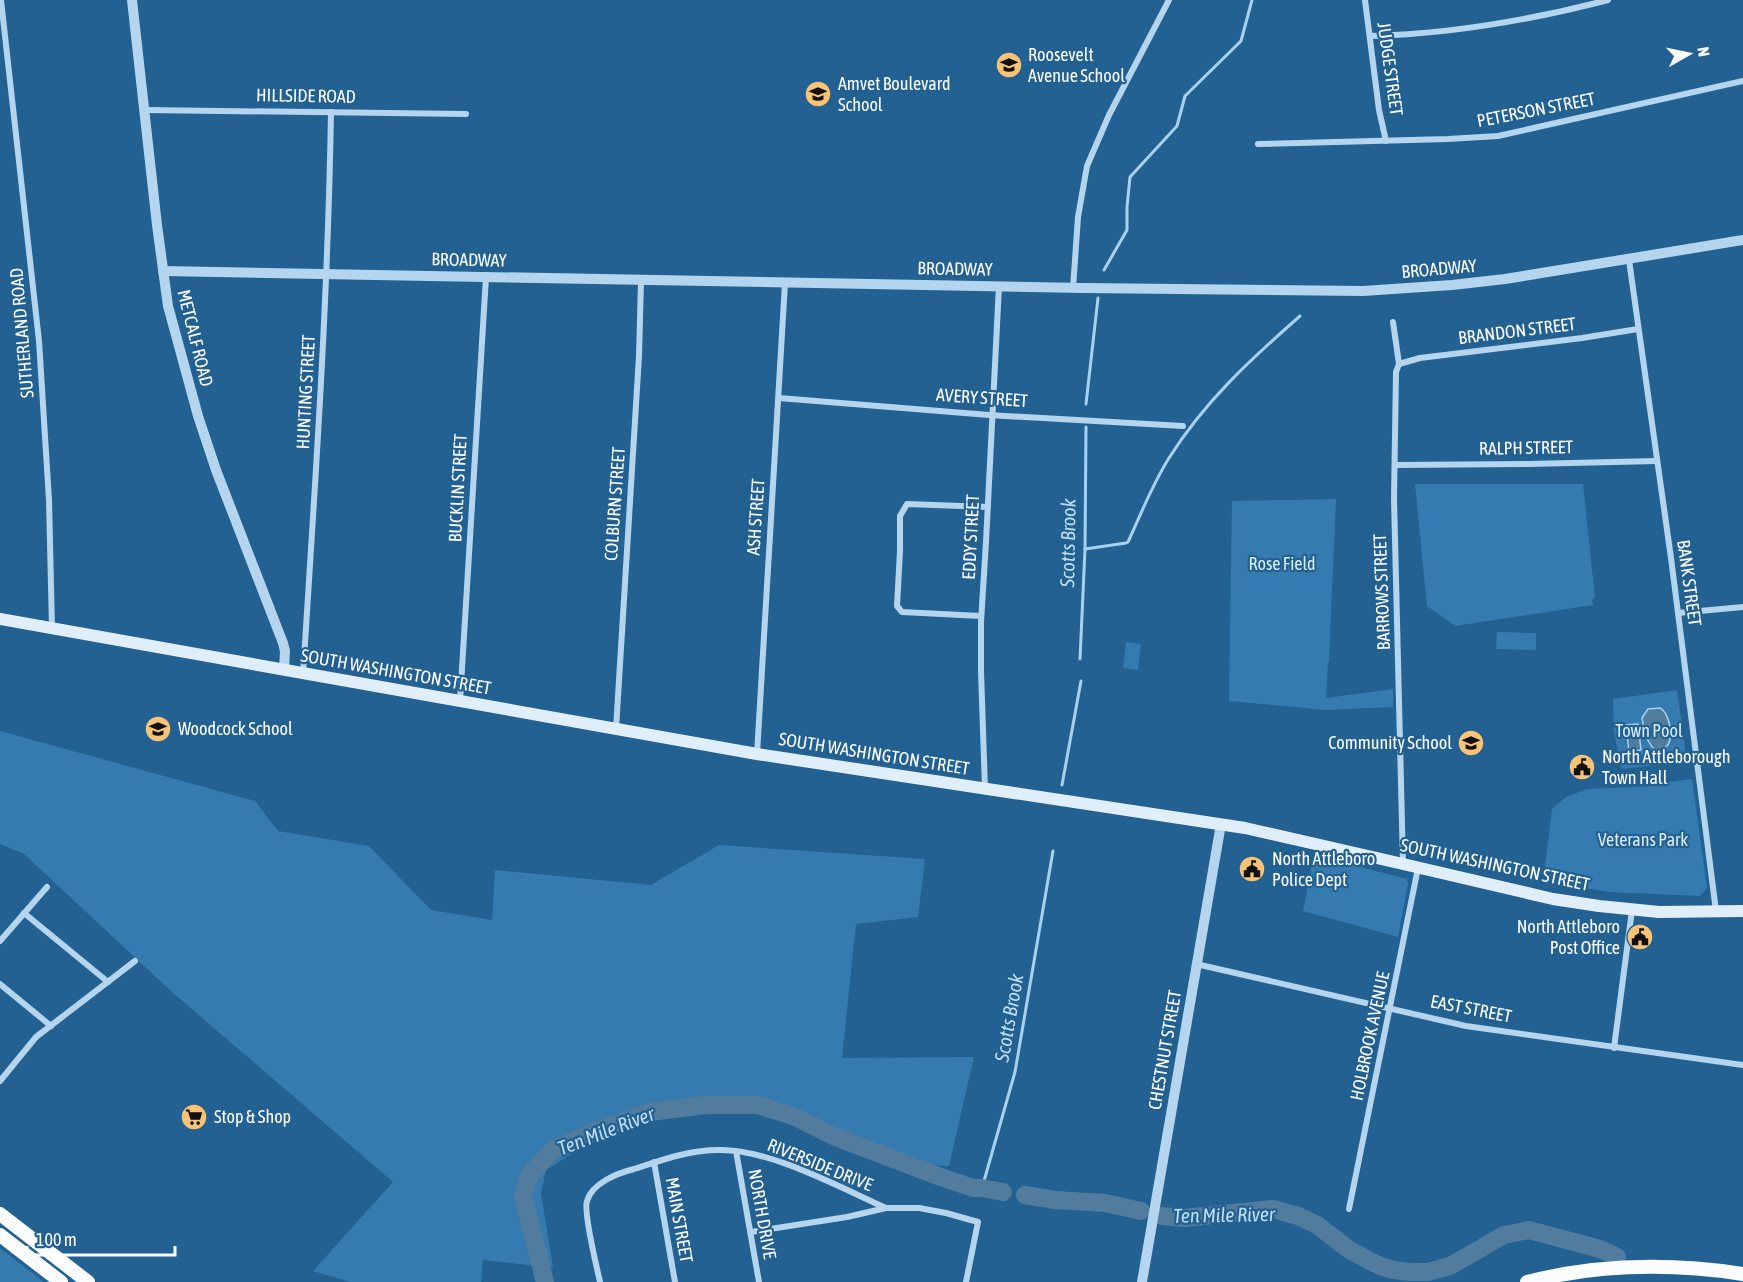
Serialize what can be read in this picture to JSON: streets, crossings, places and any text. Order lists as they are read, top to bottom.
{
  "streets": {
    "main road": ["SOUTH WASHINGTON STREET"],
    "street": [
      "JUDGE STREET",
      "HILLSIDE ROAD",
      "PETERSON STREET",
      "BROADWAY",
      "BRANDON STREET",
      "SUTHERLAND ROAD",
      "METCALF ROAD",
      "HUNTING STREET",
      "AVERY STREET",
      "RALPH STREET",
      "BUCKLIN STREET",
      "COLBURN STREET",
      "ASH STREET",
      "EDDY STREET",
      "BANK STREET",
      "BARROWS STREET",
      "EAST STREET",
      "HOLBROOK AVENUE",
      "CHESTNUT STREET",
      "RIVERSIDE DRIVE",
      "NORTH DRIVE",
      "MAIN STREET"
    ]
  },
  "crossings": [
    ["JUDGE STREET", "PETERSON STREET"],
    ["HILLSIDE ROAD", "METCALF ROAD"],
    ["HILLSIDE ROAD", "HUNTING STREET"],
    ["BROADWAY", "METCALF ROAD"],
    ["BROADWAY", "HUNTING STREET"],
    ["BROADWAY", "BUCKLIN STREET"],
    ["BROADWAY", "COLBURN STREET"],
    ["BROADWAY", "ASH STREET"],
    ["BROADWAY", "EDDY STREET"],
    ["BROADWAY", "BANK STREET"],
    ["BRANDON STREET", "BANK STREET"],
    ["BRANDON STREET", "BARROWS STREET"],
    ["SUTHERLAND ROAD", "SOUTH WASHINGTON STREET"],
    ["METCALF ROAD", "SOUTH WASHINGTON STREET"],
    ["HUNTING STREET", "SOUTH WASHINGTON STREET"],
    ["AVERY STREET", "ASH STREET"],
    ["AVERY STREET", "EDDY STREET"],
    ["RALPH STREET", "BANK STREET"],
    ["RALPH STREET", "BARROWS STREET"],
    ["BUCKLIN STREET", "SOUTH WASHINGTON STREET"],
    ["COLBURN STREET", "SOUTH WASHINGTON STREET"],
    ["ASH STREET", "SOUTH WASHINGTON STREET"],
    ["EDDY STREET", "SOUTH WASHINGTON STREET"],
    ["BANK STREET", "SOUTH WASHINGTON STREET"],
    ["BARROWS STREET", "SOUTH WASHINGTON STREET"],
    ["SOUTH WASHINGTON STREET", "HOLBROOK AVENUE"],
    ["SOUTH WASHINGTON STREET", "CHESTNUT STREET"],
    ["EAST STREET", "HOLBROOK AVENUE"],
    ["EAST STREET", "CHESTNUT STREET"],
    ["RIVERSIDE DRIVE", "NORTH DRIVE"],
    ["RIVERSIDE DRIVE", "MAIN STREET"]
  ],
  "water": ["Scotts Brook", "Ten Mile River"],
  "parks": ["Rose Field", "Town Pool", "Veterans Park"],
  "places": {
    "school or university": [
      "Roosevelt Avenue School",
      "Amvet Boulevard School",
      "Woodcock School",
      "Community School"
    ],
    "public building": ["North Attleborough Town Hall", "North Attleboro Police Dept", "North Attleboro Post Office"],
    "supermarket": ["Stop & Shop"]
  },
  "scale_bar": "100 m",
  "north": "right"
}
